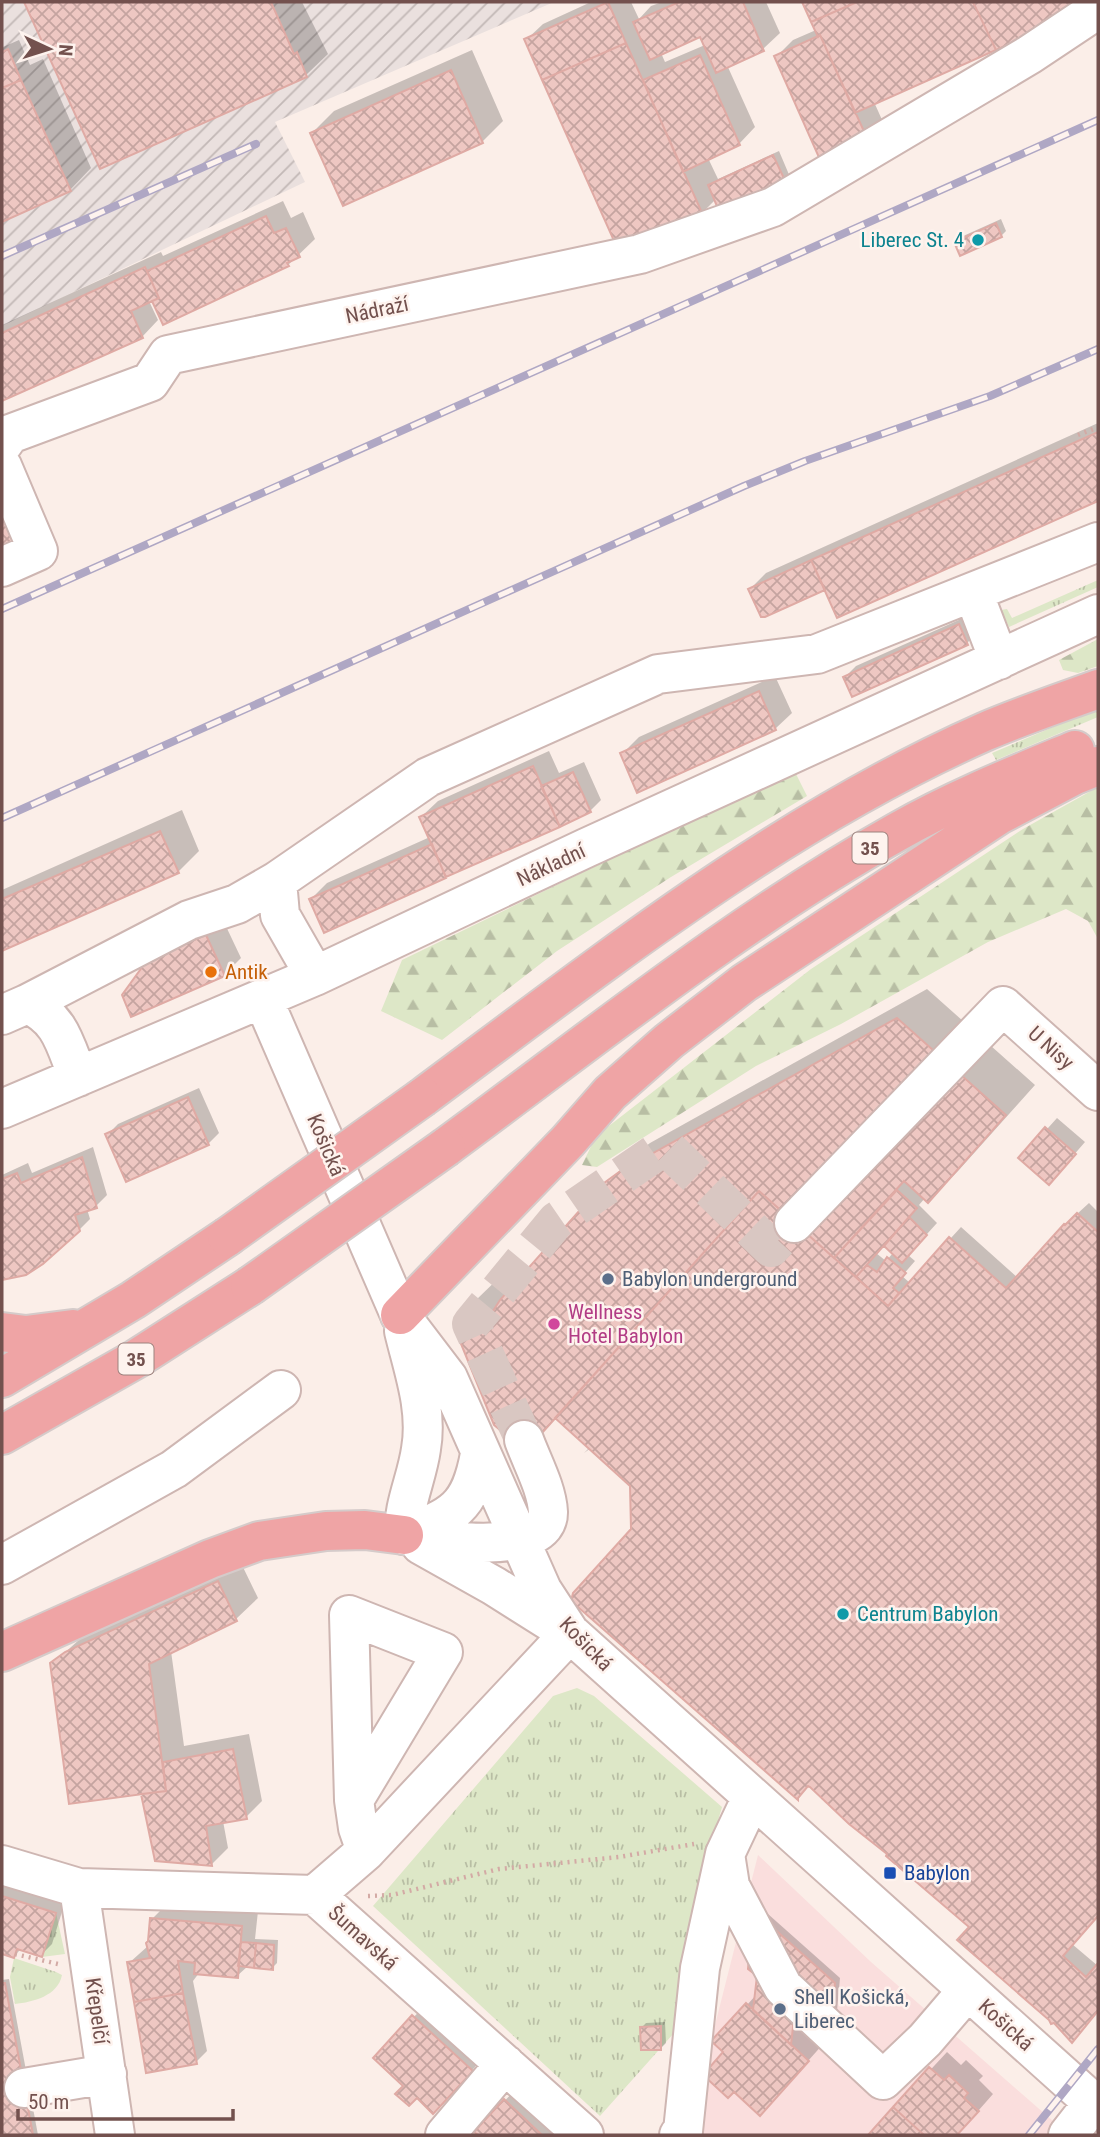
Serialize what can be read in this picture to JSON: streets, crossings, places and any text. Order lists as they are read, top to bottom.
{
  "streets": {
    "highway": ["35"],
    "street": [
      "Nádraží",
      "Nákladní",
      "U Nisy",
      "Košická",
      "Šumavská",
      "Křepelčí"
    ]
  },
  "crossings": [
    ["Nákladní", "Košická"],
    ["Šumavská", "Křepelčí"]
  ],
  "places": {
    "other": [
      "Liberec St. 4",
      "Antik",
      "Babylon underground",
      "Wellness Hotel Babylon",
      "Centrum Babylon",
      "Shell Košická, Liberec"
    ],
    "transit": ["Babylon"]
  },
  "scale_bar": "50 m",
  "north": "right"
}
